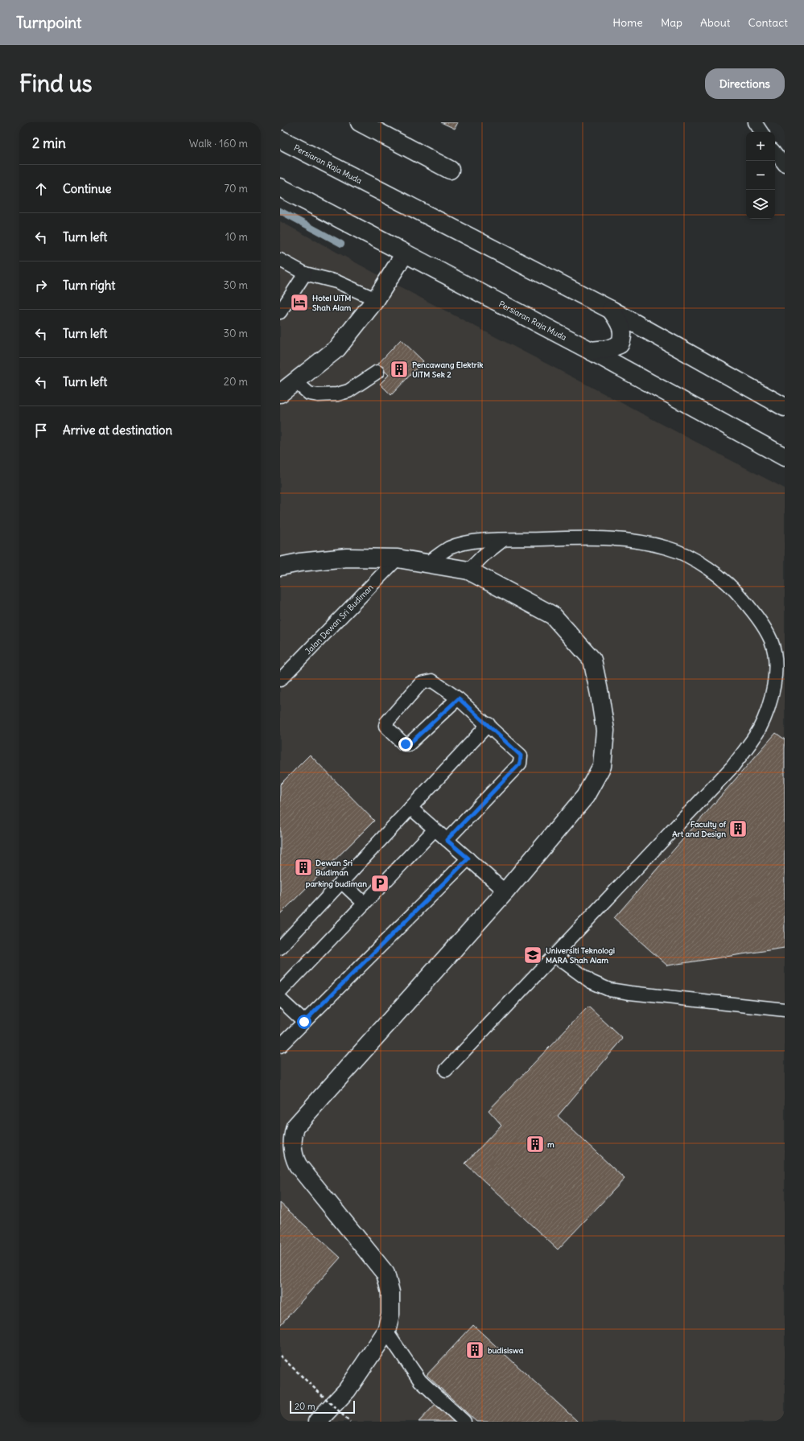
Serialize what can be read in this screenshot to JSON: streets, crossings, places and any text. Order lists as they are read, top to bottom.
{
  "streets": {
    "street": ["Persiaran Raja Muda"],
    "lane": ["Jalan Dewan Sri Budiman"]
  },
  "places": {
    "hotel": ["Hotel UiTM Shah Alam"],
    "building": [
      "Pencawang Elektrik UiTM Sek 2",
      "Faculty of Art and Design",
      "Dewan Sri Budiman",
      "m",
      "budisiswa"
    ],
    "parking": ["parking budiman"],
    "school or university": ["Universiti Teknologi MARA Shah Alam"]
  },
  "scale_bar": "20 m",
  "page": {
    "header": "Turnpoint",
    "nav": [
      "Home",
      "Map",
      "About",
      "Contact"
    ],
    "buttons": "Directions",
    "title": "Find us",
    "heading": ["2 min", "Walk · 160 m"],
    "map_buttons": ["+", "−"],
    "list": [
      ["Continue", "70 m"],
      ["Turn left", "10 m"],
      ["Turn right", "30 m"],
      ["Turn left", "30 m"],
      ["Turn left", "20 m"],
      "Arrive at destination"
    ],
    "scale": "20 m"
  }
}
